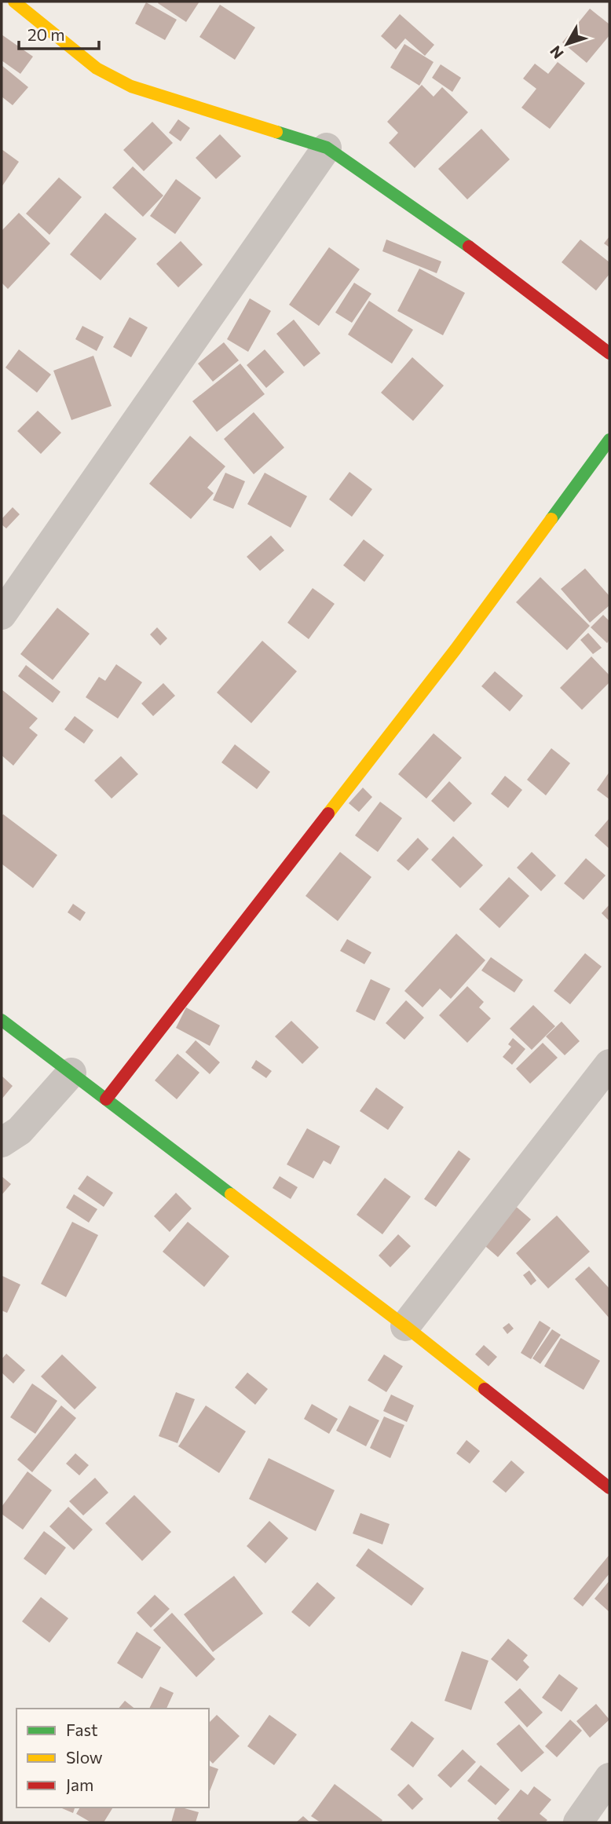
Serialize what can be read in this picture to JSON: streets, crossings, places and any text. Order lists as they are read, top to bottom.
{
  "legend": ["Fast", "Slow", "Jam"],
  "scale_bar": "20 m",
  "north": "bottom left"
}
